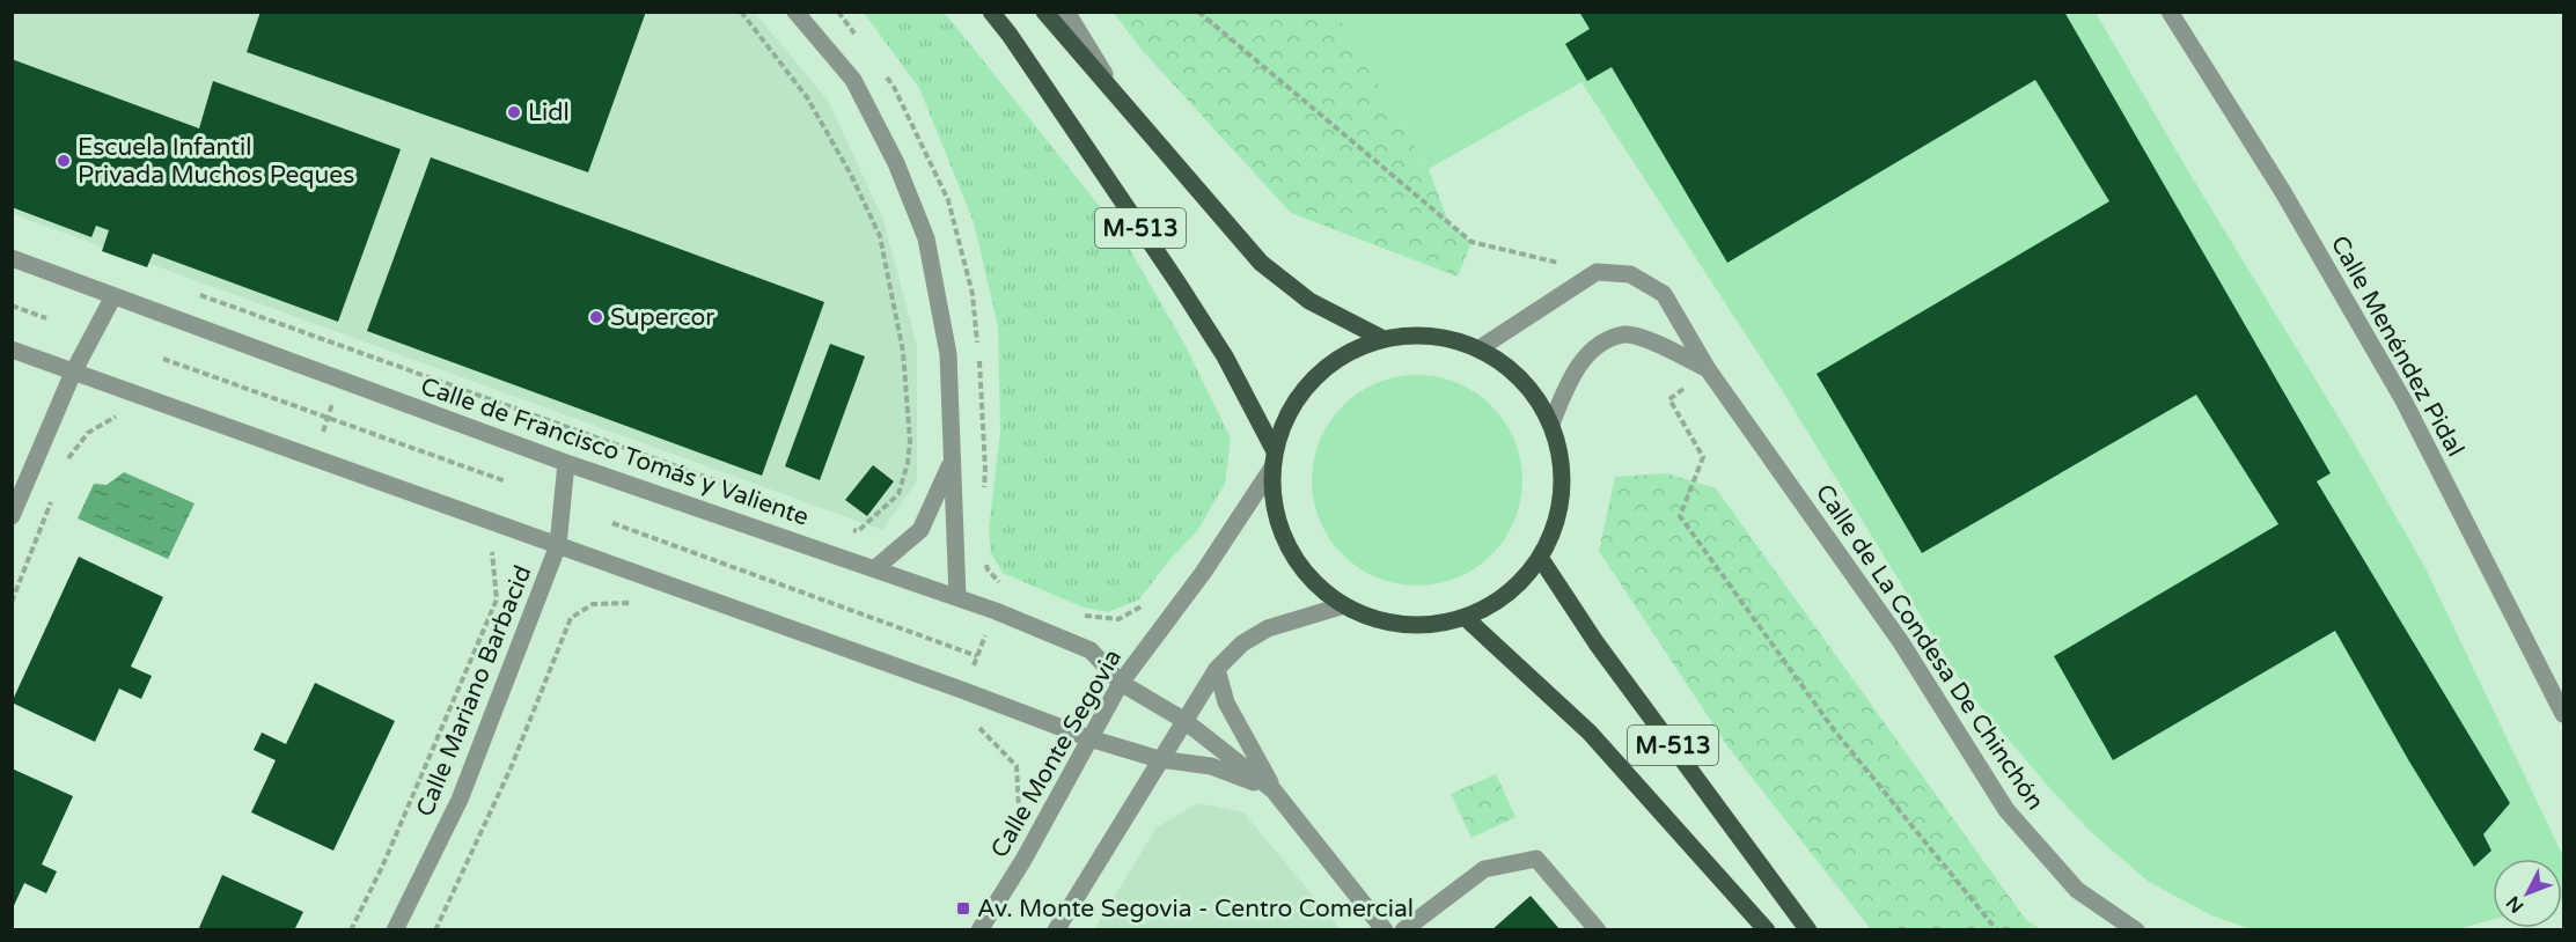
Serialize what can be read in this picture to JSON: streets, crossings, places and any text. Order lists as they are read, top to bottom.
{
  "streets": {
    "main road": ["M-513"],
    "street": [
      "Calle Menéndez Pidal",
      "Calle de Francisco Tomás y Valiente",
      "Calle de La Condesa De Chinchón",
      "Calle Mariano Barbacid",
      "Calle Monte Segovia"
    ]
  },
  "crossings": [
    ["M-513", "Calle de La Condesa De Chinchón"],
    ["M-513", "Calle Monte Segovia"],
    ["Calle de Francisco Tomás y Valiente", "Calle Mariano Barbacid"],
    ["Calle de Francisco Tomás y Valiente", "Calle Monte Segovia"]
  ],
  "places": {
    "other": ["Lidl", "Escuela Infantil Privada Muchos Peques", "Supercor"],
    "transit": ["Av. Monte Segovia - Centro Comercial"]
  },
  "north": "bottom left"
}
